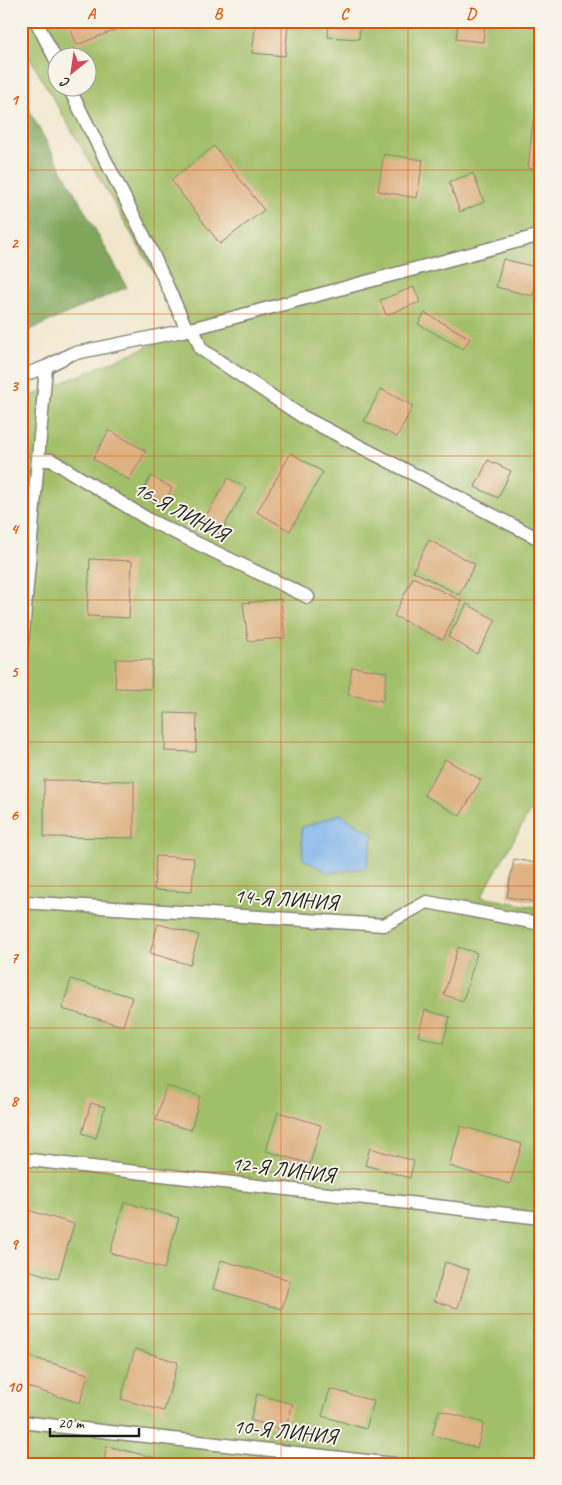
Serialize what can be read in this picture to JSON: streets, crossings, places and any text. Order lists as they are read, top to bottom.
{
  "streets": {
    "lane": [
      "16-Я ЛИНИЯ",
      "14-Я ЛИНИЯ",
      "12-Я ЛИНИЯ",
      "10-Я ЛИНИЯ"
    ]
  },
  "scale_bar": "20 m",
  "north": "bottom left",
  "grid": {
    "columns": [
      "A",
      "B",
      "C",
      "D"
    ],
    "rows": [
      "1",
      "2",
      "3",
      "4",
      "5",
      "6",
      "7",
      "8",
      "9",
      "10"
    ]
  }
}
